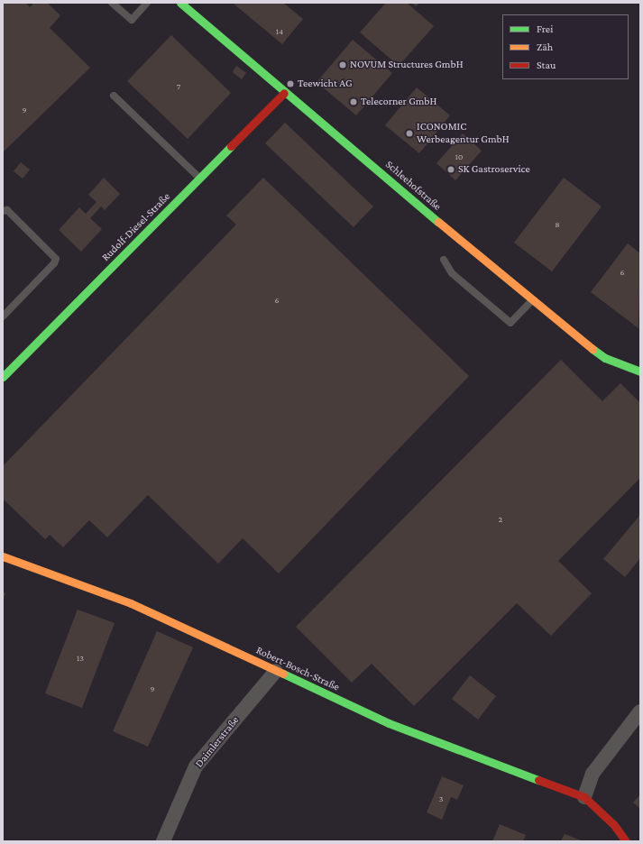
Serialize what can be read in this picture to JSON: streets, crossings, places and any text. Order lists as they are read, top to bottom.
{
  "streets": {
    "street": [
      "Schleehofstraße",
      "Rudolf-Diesel-Straße",
      "Robert-Bosch-Straße",
      "Daimlerstraße"
    ]
  },
  "crossings": [
    ["Schleehofstraße", "Rudolf-Diesel-Straße"],
    ["Robert-Bosch-Straße", "Daimlerstraße"]
  ],
  "places": [
    "NOVUM Structures GmbH",
    "Teewicht AG",
    "Telecorner GmbH",
    "ICONOMIC Werbeagentur GmbH",
    "SK Gastroservice"
  ],
  "house_numbers": [
    "14",
    "7",
    "9",
    "10",
    "8",
    "6",
    "6",
    "2",
    "13",
    "9",
    "3"
  ],
  "legend": ["Frei", "Zäh", "Stau"]
}
